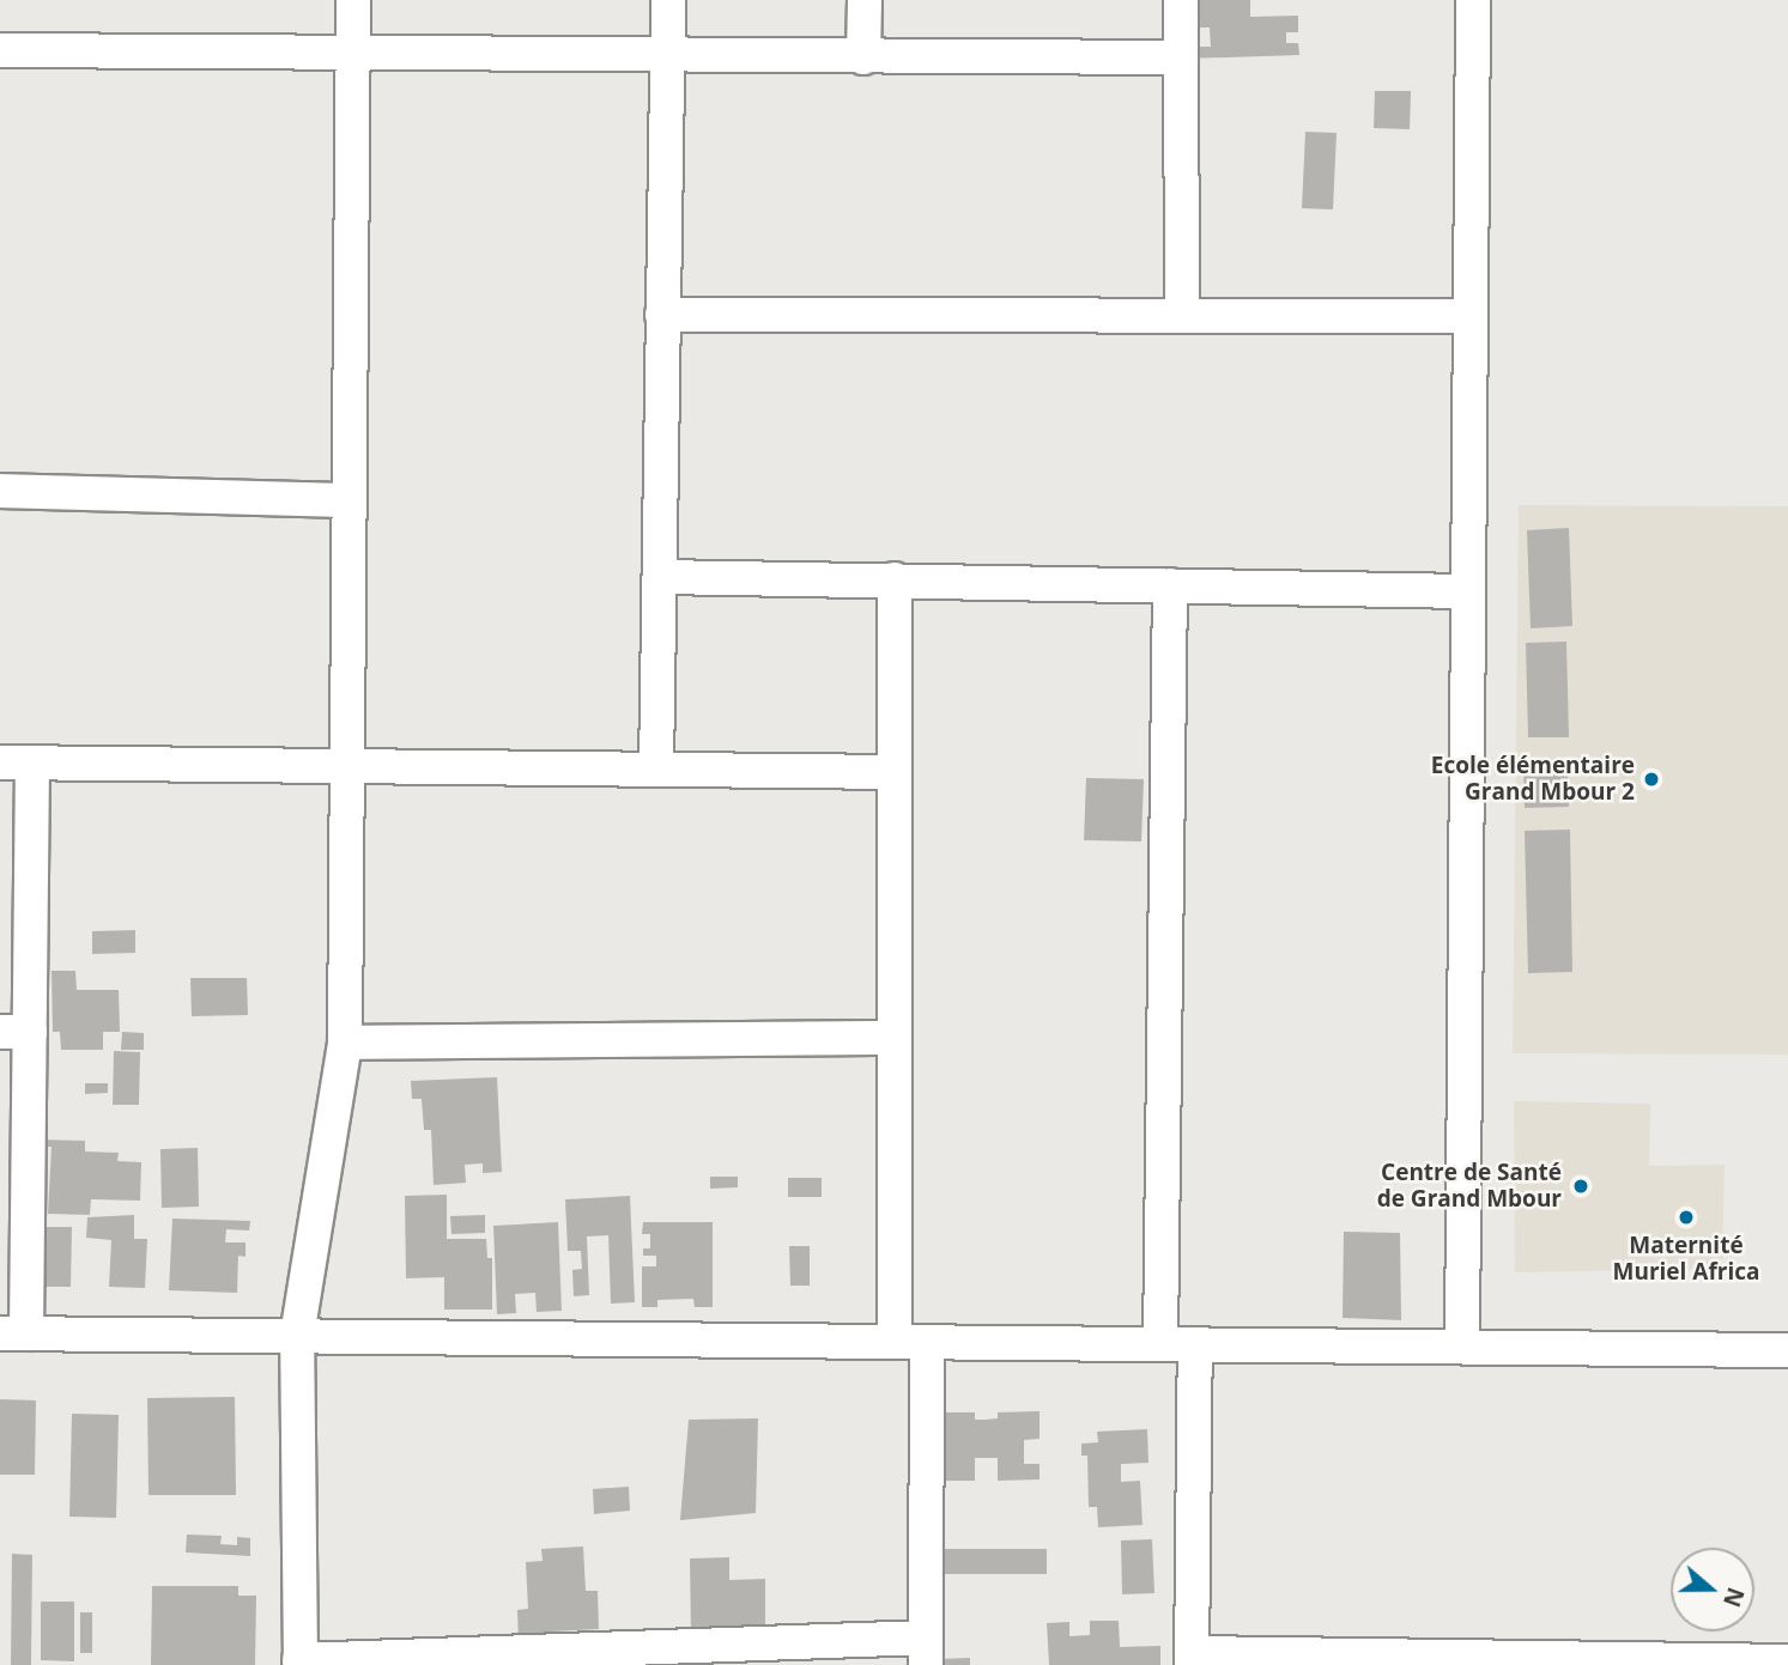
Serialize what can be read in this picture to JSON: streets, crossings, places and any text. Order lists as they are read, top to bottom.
{
  "places": ["Ecole élémentaire Grand Mbour 2", "Centre de Santé de Grand Mbour", "Maternité Muriel Africa"],
  "north": "right"
}
